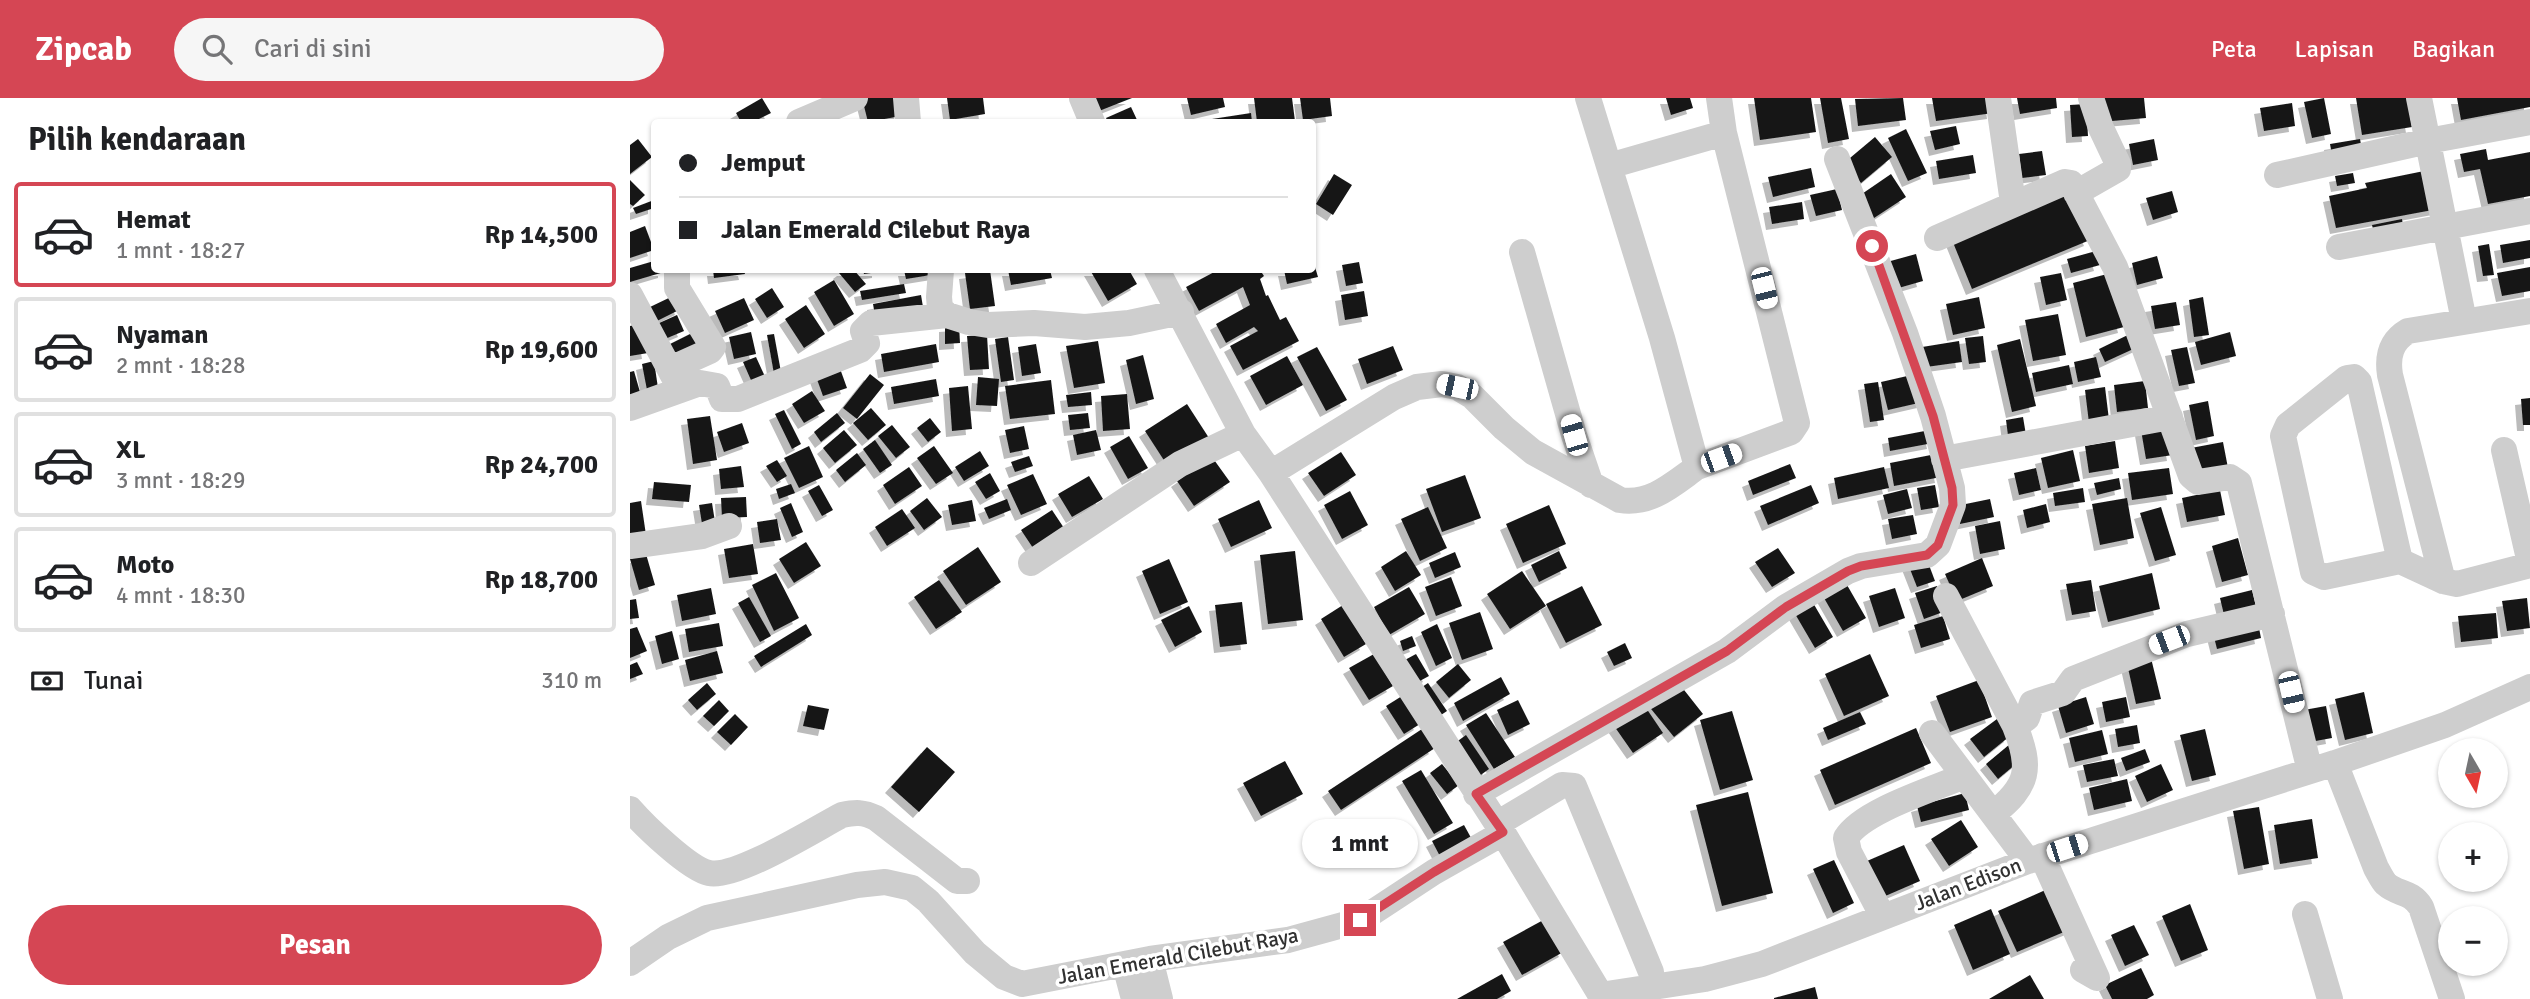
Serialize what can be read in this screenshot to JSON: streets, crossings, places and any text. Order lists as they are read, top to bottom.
{
  "streets": {
    "street": ["Jalan Edison", "Jalan Emerald Cilebut Raya"]
  },
  "north": "bottom",
  "page": {
    "header": "Zipcab",
    "search": "Cari di sini",
    "nav": ["Peta", "Lapisan", "Bagikan"],
    "heading": "Pilih kendaraan",
    "banner": ["Jemput", "Jalan Emerald Cilebut Raya"],
    "list": [
      {
        "name": "Hemat",
        "note": "1 mnt · 18:27",
        "value": "Rp 14,500"
      },
      {
        "name": "Nyaman",
        "note": "2 mnt · 18:28",
        "value": "Rp 19,600"
      },
      {
        "name": "XL",
        "note": "3 mnt · 18:29",
        "value": "Rp 24,700"
      },
      {
        "name": "Moto",
        "note": "4 mnt · 18:30",
        "value": "Rp 18,700"
      }
    ],
    "pay": ["Tunai", "310 m"],
    "map_buttons": ["+", "−"],
    "bubble": "1 mnt",
    "buttons": "Pesan"
  }
}
